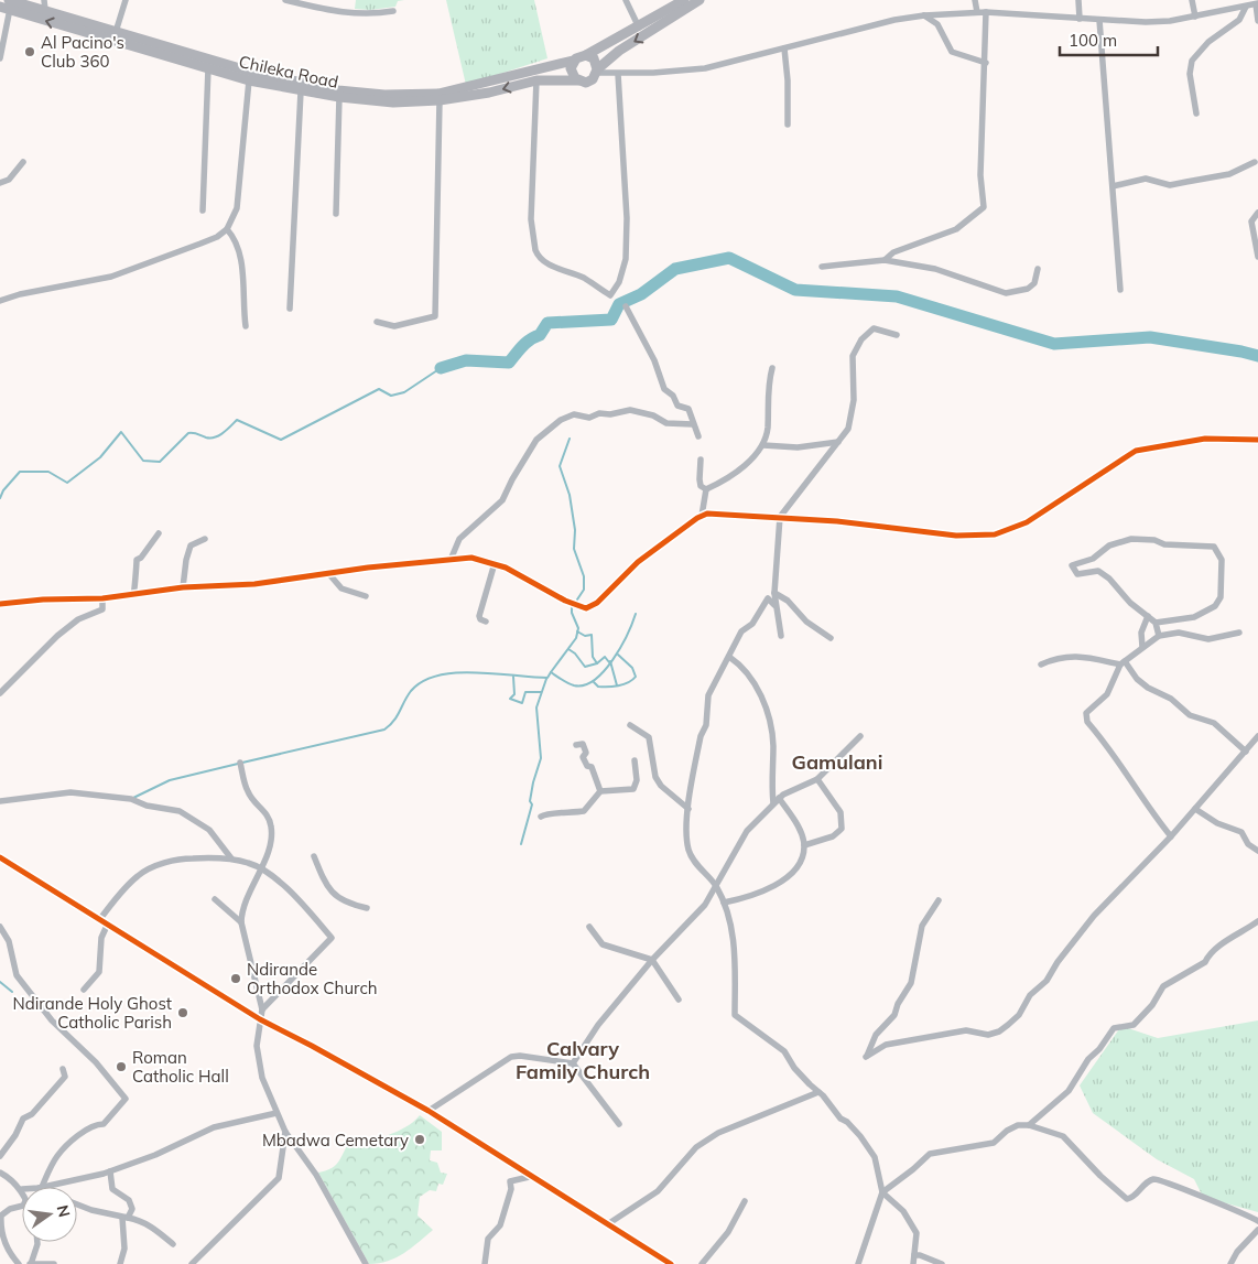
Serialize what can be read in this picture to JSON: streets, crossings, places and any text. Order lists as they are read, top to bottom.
{
  "streets": {
    "highway": ["Chileka Road"]
  },
  "districts": ["Gamulani", "Calvary Family Church"],
  "places": [
    "Al Pacino's Club 360",
    "Ndirande Orthodox Church",
    "Ndirande Holy Ghost Catholic Parish",
    "Roman Catholic Hall",
    "Mbadwa Cemetary"
  ],
  "scale_bar": "100 m",
  "north": "right"
}
